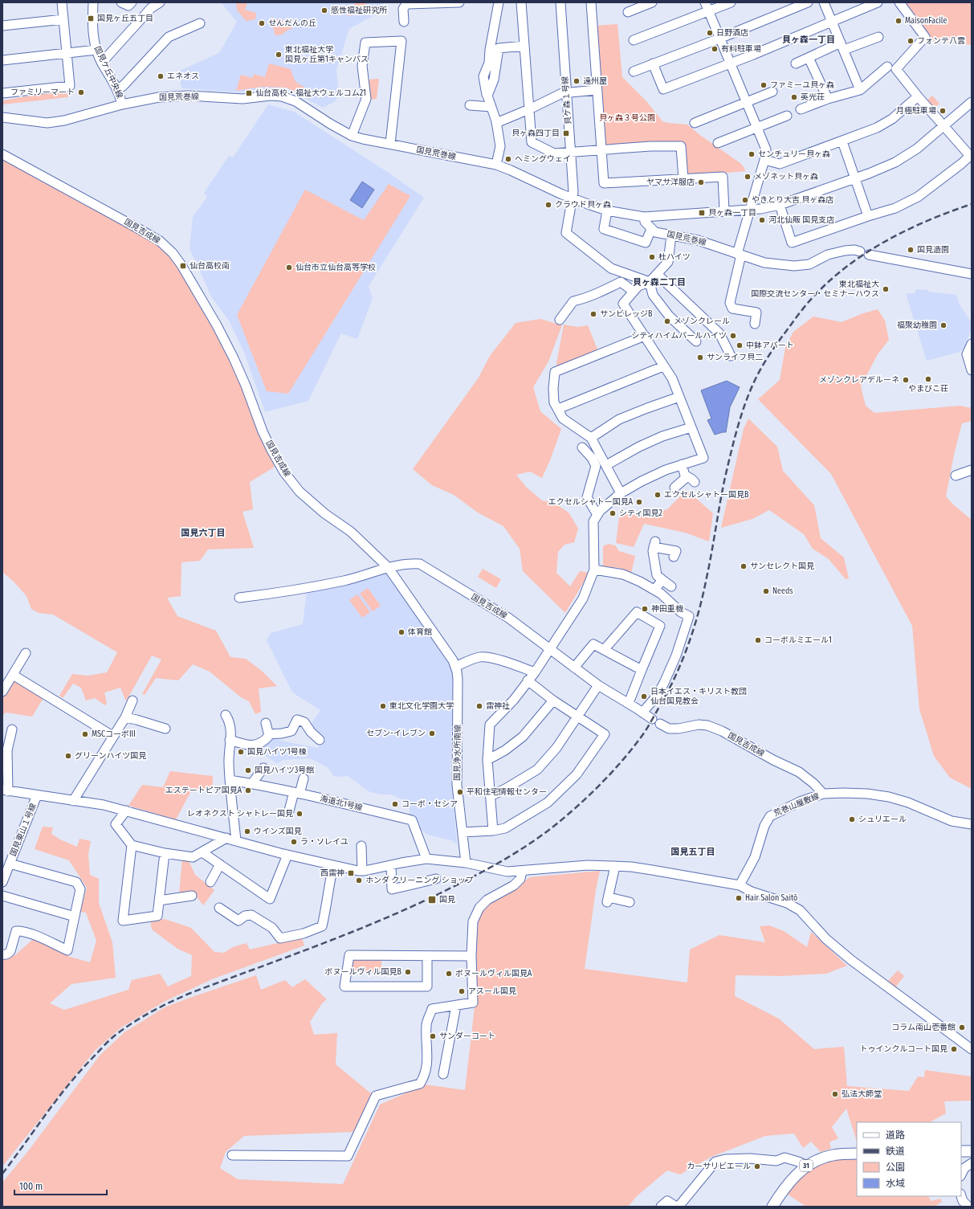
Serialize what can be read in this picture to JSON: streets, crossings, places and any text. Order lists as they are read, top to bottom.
{
  "streets": {
    "main road": ["31"],
    "street": [
      "国見ケ丘中央線",
      "国見荒巻線",
      "貝ケ森１号線",
      "国見吉成線",
      "国見浄水所南線",
      "海道北1号線",
      "荒巻山屋敷線",
      "国見東山１号線"
    ]
  },
  "crossings": [
    ["国見ケ丘中央線", "国見荒巻線"],
    ["国見荒巻線", "貝ケ森１号線"],
    ["国見吉成線", "国見浄水所南線"],
    ["国見吉成線", "荒巻山屋敷線"]
  ],
  "districts": [
    "貝ヶ森一丁目",
    "貝ヶ森二丁目",
    "国見六丁目",
    "国見五丁目"
  ],
  "parks": ["貝ヶ森３号公園"],
  "places": {
    "other": [
      "感性福祉研究所",
      "MaisonFacile",
      "せんだんの丘",
      "日野酒店",
      "フォンテ八雲",
      "有料駐車場",
      "東北福祉大学 国見ヶ丘第1キャンパス",
      "エネオス",
      "遠州屋",
      "ファミーユ貝ヶ森",
      "ファミリーマート",
      "英光荘",
      "月極駐車場",
      "センチュリー貝ヶ森",
      "ヘミングウェイ",
      "メゾネット貝ヶ森",
      "ヤマサ洋服店",
      "やきとり大吉 貝ヶ森店",
      "クラウド貝ヶ森",
      "河北仙販 国見支店",
      "国見造園",
      "杜ハイツ",
      "仙台市立仙台高等学校",
      "東北福祉大 国際交流センター・セミナーハウス",
      "サンビレッジB",
      "メゾンクレール",
      "福聚幼稚園",
      "シティハイムパールハイツ",
      "中鉢アパート",
      "サンライフ貝二",
      "やまびこ荘",
      "メゾンクレアデルーネ",
      "エクセルシャトー国見B",
      "エクセルシャトー国見A",
      "シティ国見2",
      "サンセレクト国見",
      "Needs",
      "神田重機",
      "体育館",
      "コーポルミエール1",
      "日本イエス・キリスト教団 仙台国見教会",
      "東北文化学園大学",
      "雷神社",
      "セブン-イレブン",
      "MSCコーポIII",
      "国見ハイツ1号棟",
      "グリーンハイツ国見",
      "国見ハイツ3号館",
      "エステートピア国見A",
      "平和住宅情報センター",
      "コーポ・セシア",
      "レオネクスト シャトレー国見",
      "シュリエール",
      "ウインズ国見",
      "ラ・ソレイユ",
      "ホンダ クリーニング ショップ",
      "Hair Salon Saitō",
      "ボヌールヴィル国見B",
      "ボヌールヴィル国見A",
      "アスール国見",
      "コラム南山壱番館",
      "サンダーコート",
      "トゥインクルコート国見",
      "弘法大師堂",
      "カーサリビエール"
    ],
    "transit": [
      "国見ヶ丘五丁目",
      "仙台高校・福祉大ウェルコム21",
      "貝ヶ森四丁目",
      "貝ヶ森一丁目",
      "仙台高校南",
      "西雷神",
      "国見"
    ]
  },
  "legend": [
    "道路",
    "鉄道",
    "公園",
    "水域"
  ],
  "scale_bar": "100 m"
}
